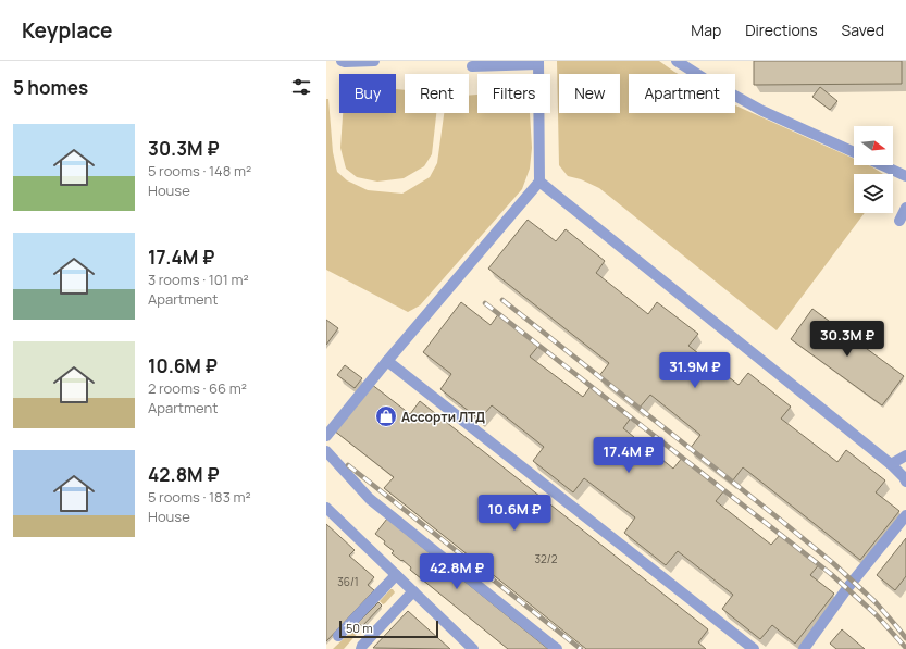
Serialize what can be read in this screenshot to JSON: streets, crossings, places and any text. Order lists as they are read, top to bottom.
{
  "places": {
    "shop": ["Ассорти ЛТД"]
  },
  "house_numbers": ["32/2", "36/1"],
  "scale_bar": "50 m",
  "north": "right",
  "page": {
    "header": "Keyplace",
    "nav": ["Map", "Directions", "Saved"],
    "heading": "5 homes",
    "chip": [
      "Buy",
      "Rent",
      "Filters",
      "New",
      "Apartment"
    ],
    "list": [
      {
        "name": "30.3M ₽",
        "note": "5 rooms · 148 m² · House"
      },
      {
        "name": "17.4M ₽",
        "note": "3 rooms · 101 m² · Apartment"
      },
      {
        "name": "10.6M ₽",
        "note": "2 rooms · 66 m² · Apartment"
      },
      {
        "name": "42.8M ₽",
        "note": "5 rooms · 183 m² · House"
      }
    ],
    "price": [
      "30.3M ₽",
      "31.9M ₽",
      "17.4M ₽",
      "10.6M ₽",
      "42.8M ₽"
    ],
    "scale": "50 m"
  }
}
